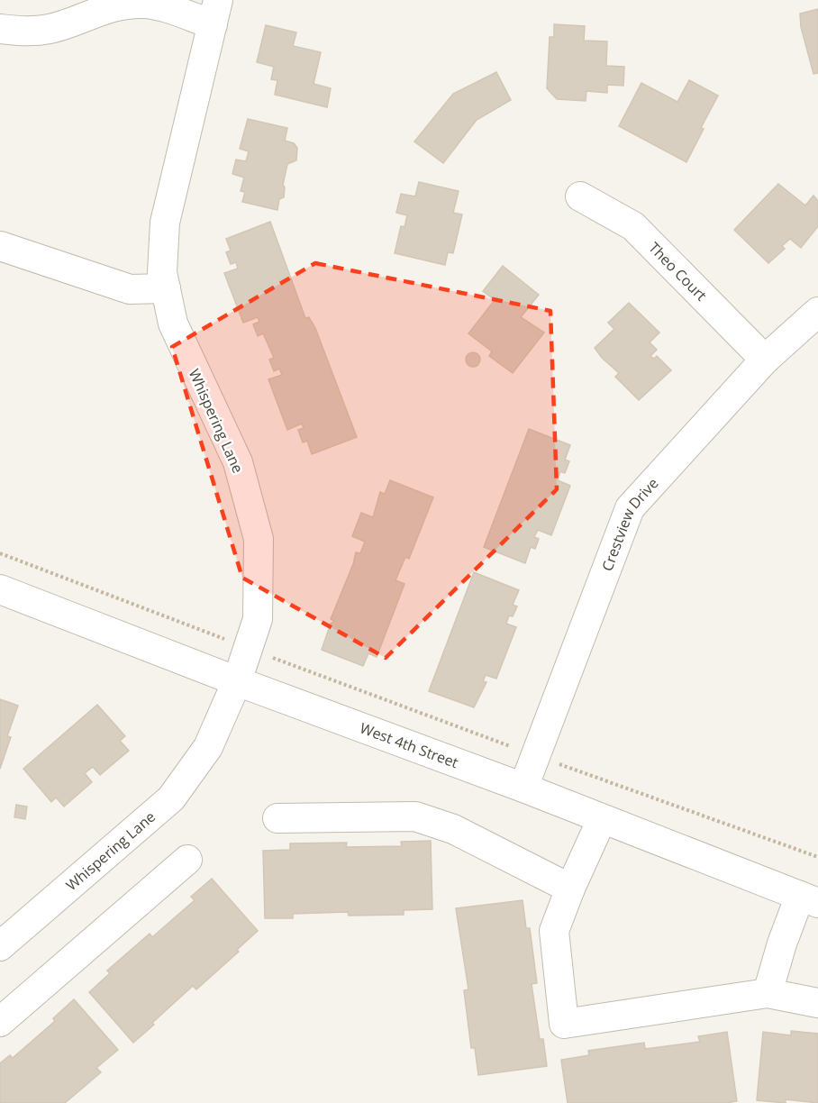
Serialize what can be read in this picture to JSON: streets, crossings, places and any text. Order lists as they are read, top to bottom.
{
  "streets": {
    "street": [
      "Theo Court",
      "Whispering Lane",
      "Crestview Drive",
      "West 4th Street"
    ]
  },
  "crossings": [
    ["Theo Court", "Crestview Drive"],
    ["Whispering Lane", "West 4th Street"],
    ["Crestview Drive", "West 4th Street"]
  ]
}
